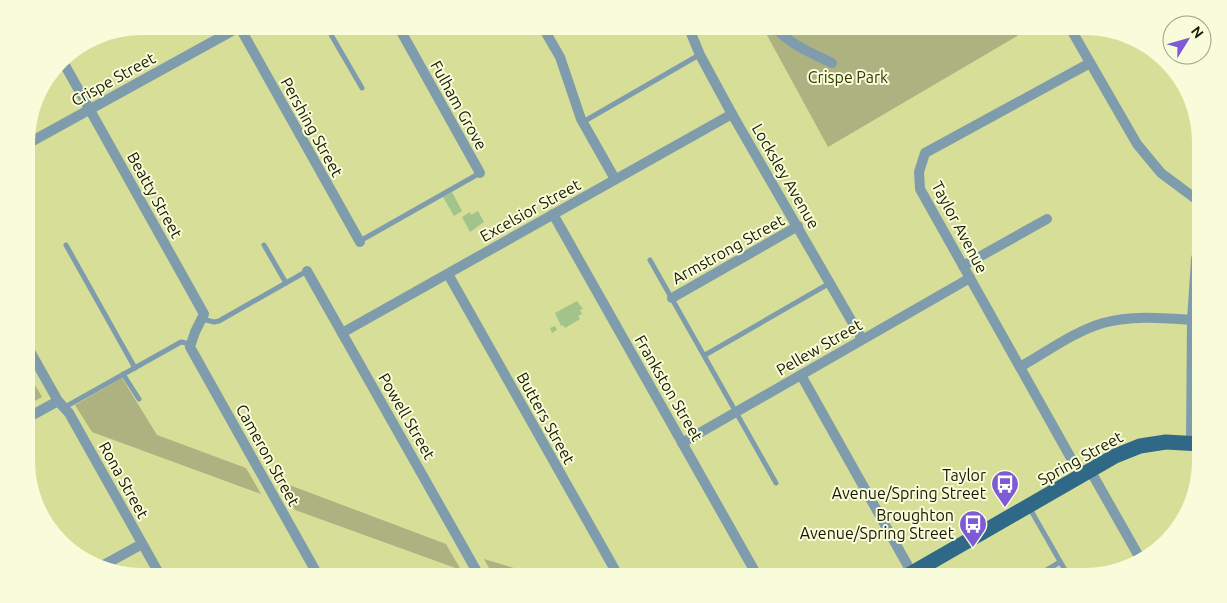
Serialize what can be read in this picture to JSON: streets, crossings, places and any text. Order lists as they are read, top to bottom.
{
  "streets": {
    "main road": ["Spring Street"],
    "street": [
      "Crispe Street",
      "Fulham Grove",
      "Pershing Street",
      "Locksley Avenue",
      "Beatty Street",
      "Excelsior Street",
      "Taylor Avenue",
      "Armstrong Street",
      "Pellew Street",
      "Frankston Street",
      "Powell Street",
      "Butters Street",
      "Cameron Street",
      "Rona Street"
    ]
  },
  "crossings": [
    ["Crispe Street", "Beatty Street"],
    ["Locksley Avenue", "Excelsior Street"],
    ["Locksley Avenue", "Armstrong Street"],
    ["Locksley Avenue", "Pellew Street"],
    ["Excelsior Street", "Frankston Street"],
    ["Excelsior Street", "Powell Street"],
    ["Excelsior Street", "Butters Street"],
    ["Taylor Avenue", "Pellew Street"],
    ["Taylor Avenue", "Spring Street"],
    ["Pellew Street", "Frankston Street"]
  ],
  "parks": ["Crispe Park"],
  "places": {
    "bus stop": ["Taylor Avenue/Spring Street", "Broughton Avenue/Spring Street"]
  },
  "north": "top right"
}
